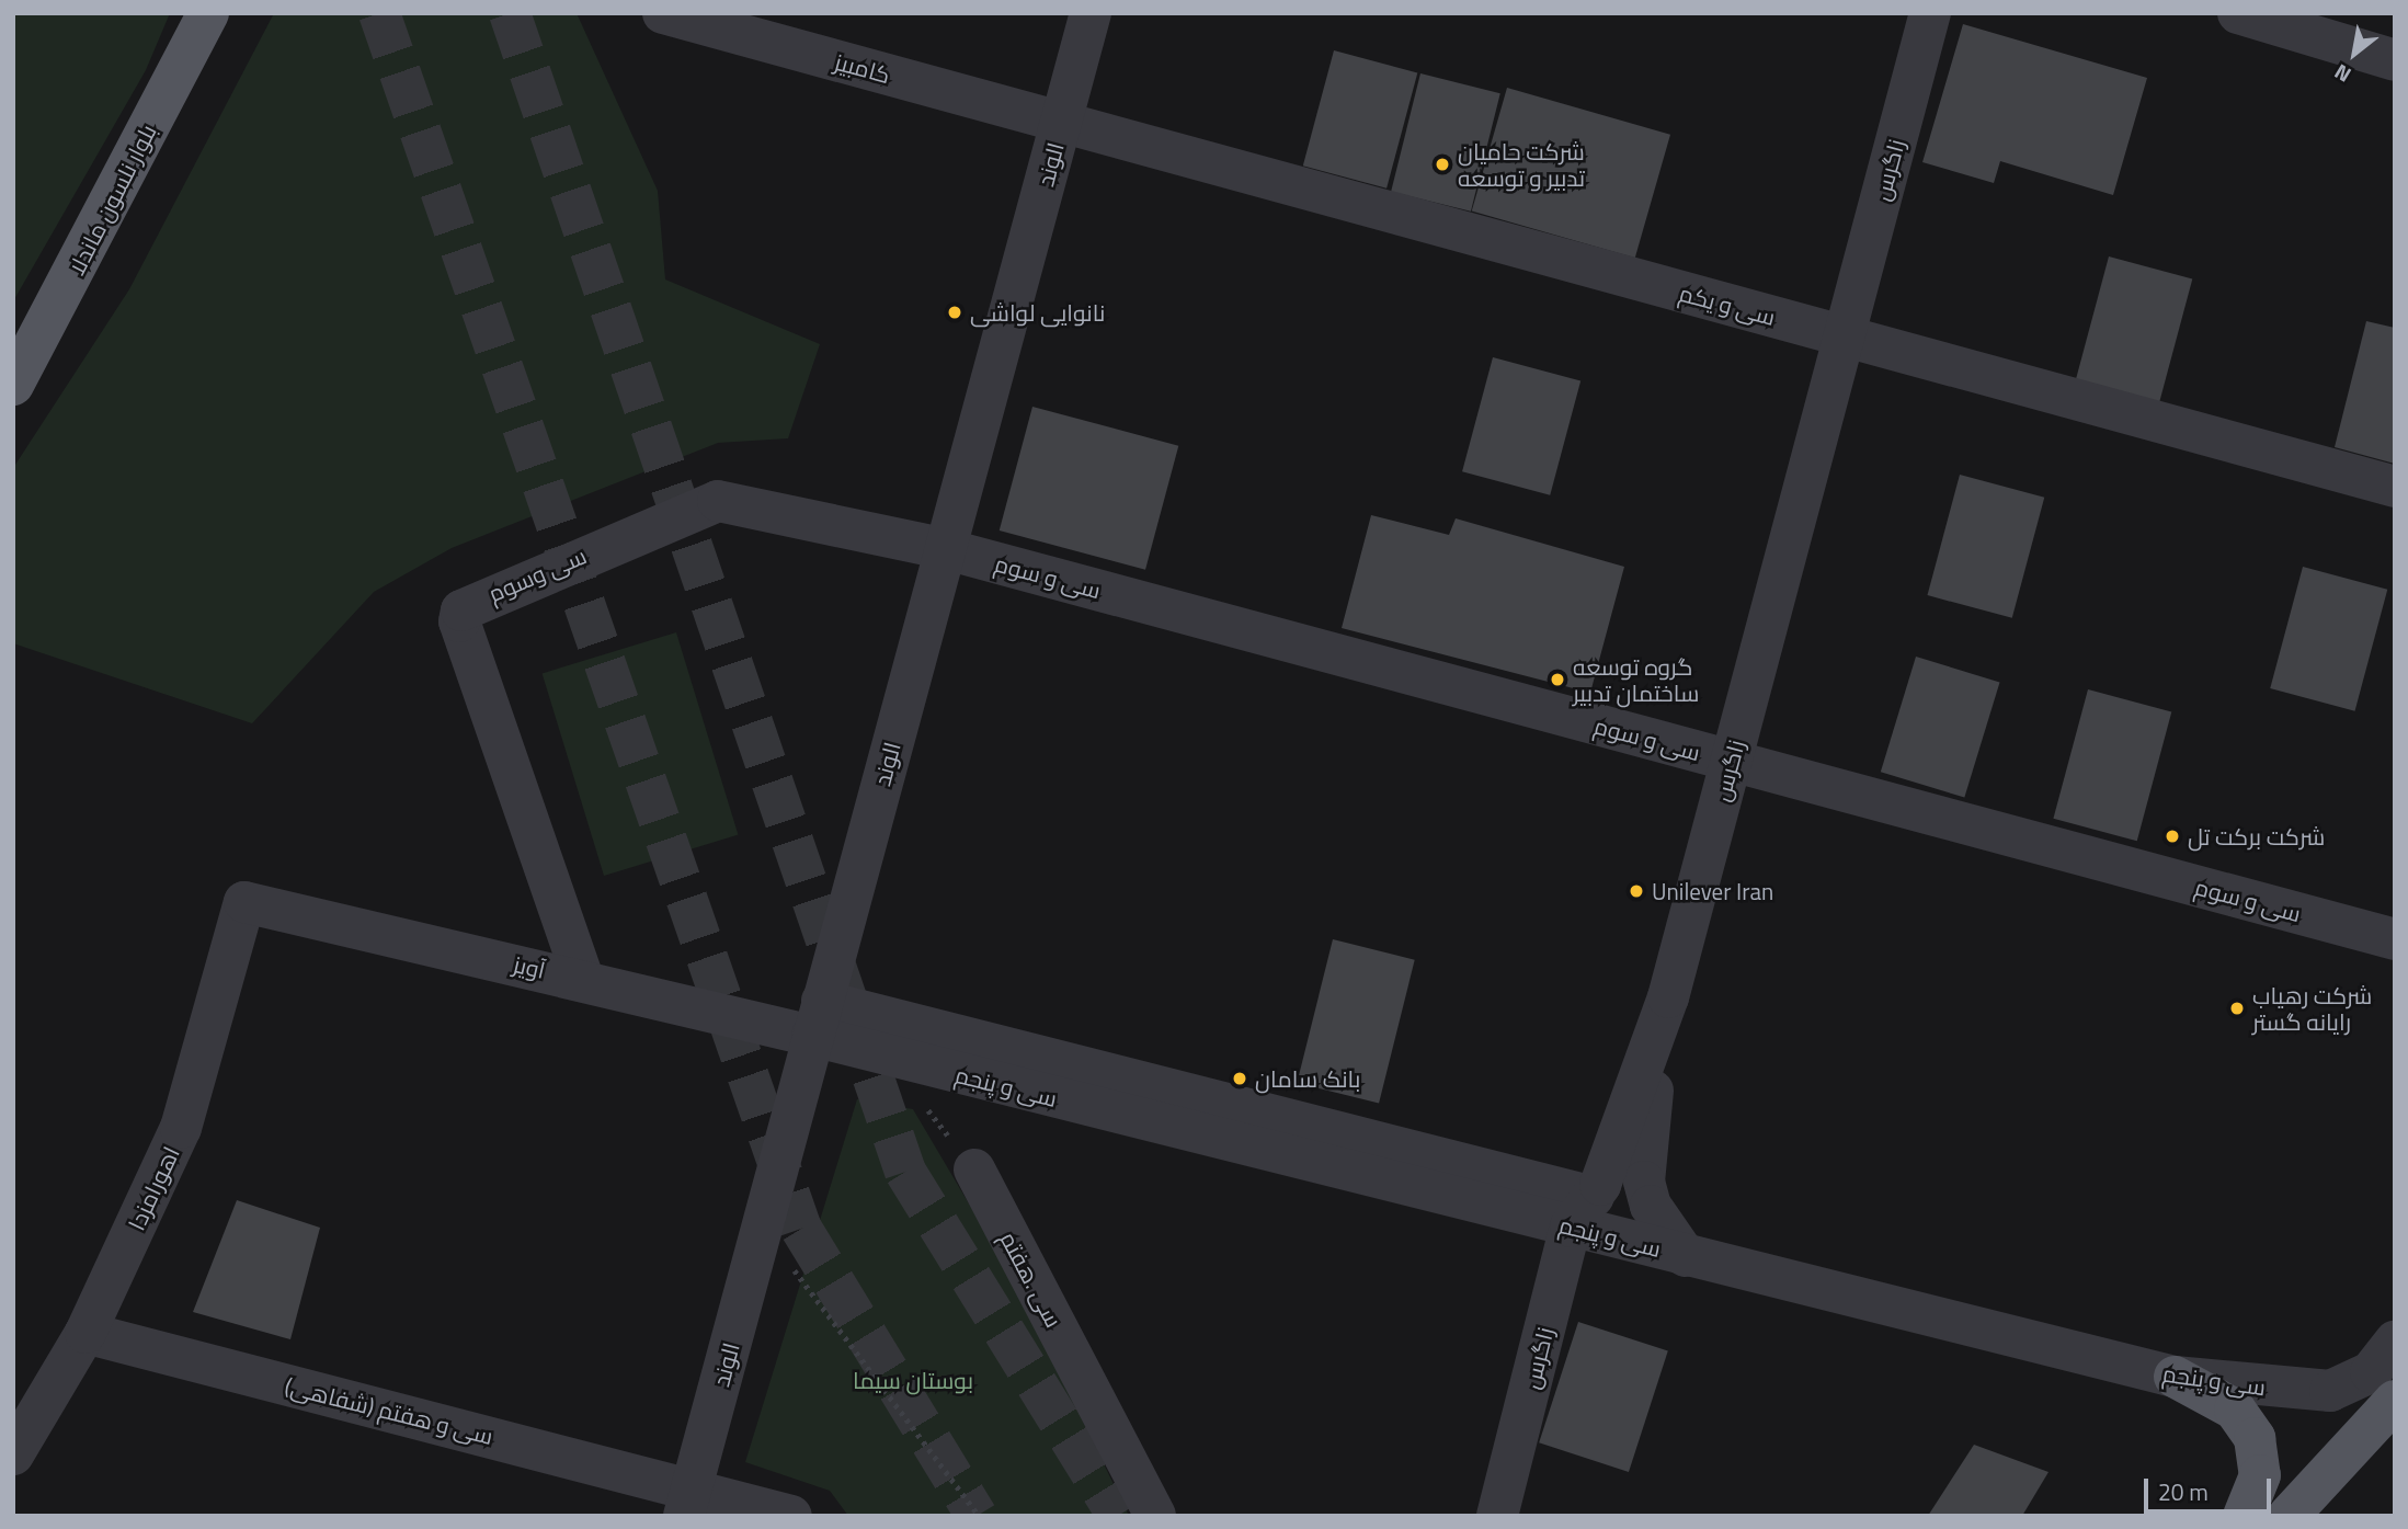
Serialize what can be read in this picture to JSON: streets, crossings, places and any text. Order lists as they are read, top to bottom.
{
  "streets": {
    "main road": ["بلوار نلسون ماندلا"],
    "street": [
      "کامبیز",
      "الوند",
      "زاگرس",
      "سی و یکم",
      "سی وسوم",
      "سی و سوم",
      "آویز",
      "سی و پنجم",
      "اهورامزدا",
      "سی .هفتم",
      "سی و هفتم (شفاهی)"
    ]
  },
  "crossings": [
    ["کامبیز", "الوند"],
    ["کامبیز", "سی و یکم"],
    ["الوند", "سی و یکم"],
    ["الوند", "سی وسوم"],
    ["الوند", "سی و سوم"],
    ["الوند", "آویز"],
    ["الوند", "سی و پنجم"],
    ["الوند", "سی و هفتم (شفاهی)"],
    ["زاگرس", "سی و یکم"],
    ["زاگرس", "سی و سوم"],
    ["زاگرس", "سی و پنجم"],
    ["سی وسوم", "سی و سوم"],
    ["سی وسوم", "آویز"],
    ["آویز", "سی و پنجم"],
    ["آویز", "اهورامزدا"],
    ["اهورامزدا", "سی و هفتم (شفاهی)"]
  ],
  "parks": ["بوستان سیما"],
  "places": [
    "شرکت حامیان تدبیر و توسعه",
    "نانوایی لواشی",
    "گروه توسعه ساختمان تدبیر",
    "شرکت برکت تل",
    "Unilever Iran",
    "شرکت رهیاب رایانه گستر",
    "بانک سامان"
  ],
  "scale_bar": "20 m",
  "north": "bottom left"
}
